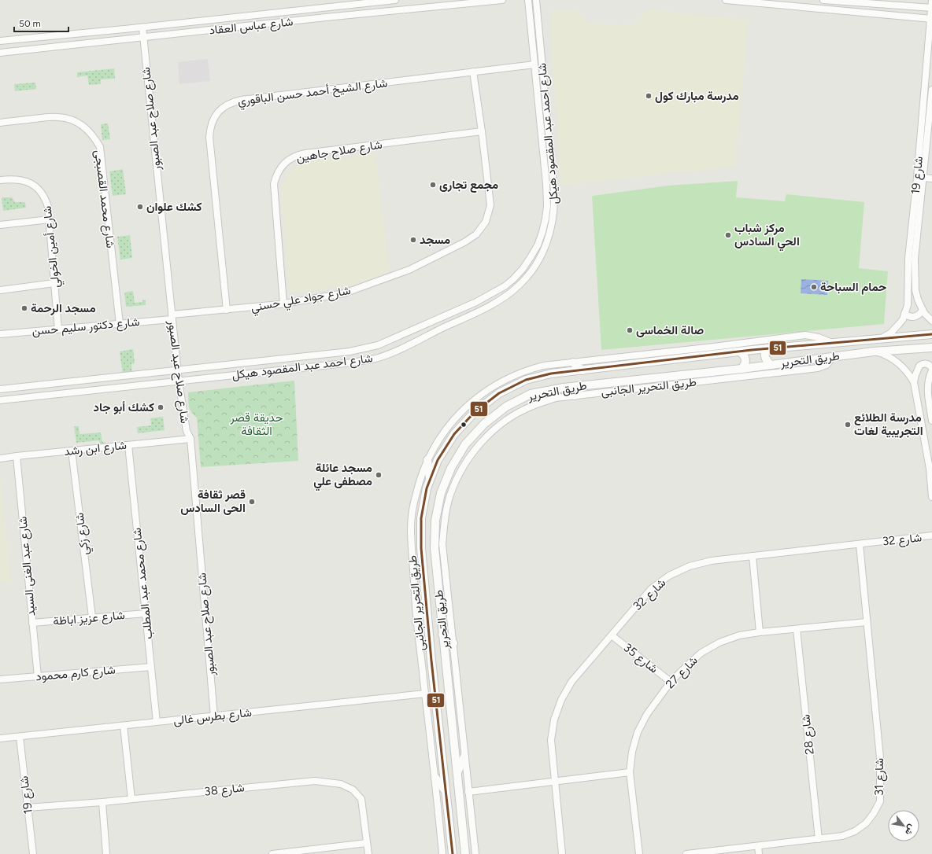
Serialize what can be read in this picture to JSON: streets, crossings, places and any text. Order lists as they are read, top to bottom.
{
  "streets": {
    "street": [
      "شارع عباس العقاد",
      "شارع الشيخ أحمد حسن الباقوري",
      "شارع صلاح عبد الصبور",
      "شارع احمد عبد المقصود هيكل",
      "شارع صلاح جاهين",
      "شارع 19",
      "شارع محمد القصبجى",
      "شارع أمين الخولي",
      "شارع جواد علي حسني",
      "شارع دكتور سليم حسن",
      "طريق التحرير",
      "طريق التحرير الجانبى",
      "شارع ابن رشد",
      "شارع زكي",
      "شارع 32",
      "شارع عبد الغنى السيد",
      "شارع محمد عبد المطلب",
      "شارع عزيز اباظة",
      "شارع 35",
      "شارع 27",
      "شارع كارم محمود",
      "شارع بطرس غالى",
      "شارع 28",
      "شارع 31",
      "شارع 38"
    ]
  },
  "crossings": [
    ["شارع عباس العقاد", "شارع صلاح عبد الصبور"],
    ["شارع الشيخ أحمد حسن الباقوري", "شارع احمد عبد المقصود هيكل"],
    ["شارع الشيخ أحمد حسن الباقوري", "شارع جواد علي حسني"],
    ["شارع صلاح عبد الصبور", "شارع احمد عبد المقصود هيكل"],
    ["شارع صلاح عبد الصبور", "شارع جواد علي حسني"],
    ["شارع صلاح عبد الصبور", "شارع دكتور سليم حسن"],
    ["شارع صلاح عبد الصبور", "شارع ابن رشد"],
    ["شارع صلاح عبد الصبور", "شارع بطرس غالى"],
    ["شارع صلاح جاهين", "شارع جواد علي حسني"],
    ["شارع 19", "طريق التحرير"],
    ["شارع 19", "شارع بطرس غالى"],
    ["شارع 19", "شارع 38"],
    ["شارع محمد القصبجى", "شارع دكتور سليم حسن"],
    ["شارع أمين الخولي", "شارع دكتور سليم حسن"],
    ["شارع جواد علي حسني", "شارع دكتور سليم حسن"],
    ["طريق التحرير", "طريق التحرير الجانبى"],
    ["طريق التحرير الجانبى", "شارع بطرس غالى"],
    ["شارع ابن رشد", "شارع زكي"],
    ["شارع ابن رشد", "شارع عبد الغنى السيد"],
    ["شارع ابن رشد", "شارع محمد عبد المطلب"],
    ["شارع زكي", "شارع عزيز اباظة"],
    ["شارع 32", "شارع 35"],
    ["شارع 32", "شارع 31"],
    ["شارع عبد الغنى السيد", "شارع عزيز اباظة"],
    ["شارع عبد الغنى السيد", "شارع كارم محمود"],
    ["شارع محمد عبد المطلب", "شارع عزيز اباظة"],
    ["شارع محمد عبد المطلب", "شارع كارم محمود"],
    ["شارع محمد عبد المطلب", "شارع بطرس غالى"],
    ["شارع 35", "شارع 27"],
    ["شارع 27", "شارع 28"],
    ["شارع 27", "شارع 31"],
    ["شارع 28", "شارع 31"]
  ],
  "parks": ["حديقة قصر الثقافة"],
  "places": [
    "مدرسة مبارك كول",
    "مجمع تجارى",
    "كشك علوان",
    "مركز شباب الحي السادس",
    "مسجد",
    "حمام السباحة",
    "مسجد الرحمة",
    "صالة الخماسى",
    "كشك أبو جاد",
    "مدرسة الطلائع التجريبية لغات",
    "مسجد عائلة مصطفى علي",
    "قصر ثقافة الحى السادس"
  ],
  "lines": ["transit line 51"],
  "scale_bar": "50 m",
  "north": "bottom right"
}
